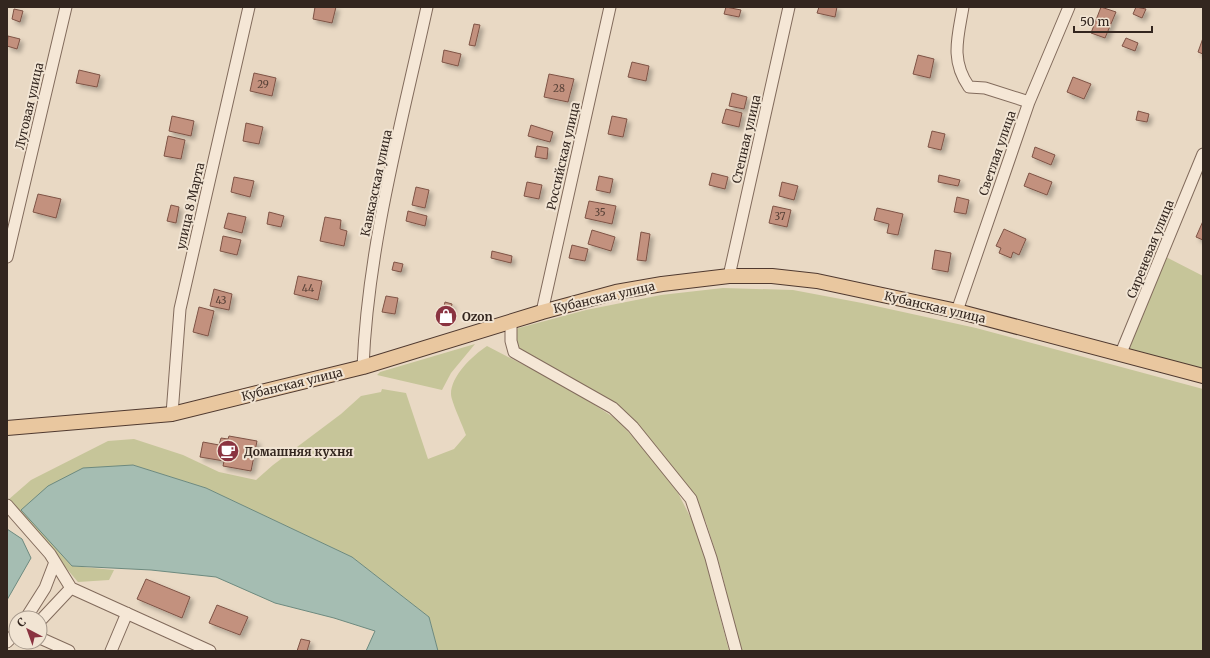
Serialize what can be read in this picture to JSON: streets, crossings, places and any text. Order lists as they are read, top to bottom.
{
  "streets": {
    "main road": ["Кубанская улица"],
    "street": [
      "Луговая улица",
      "Степная улица",
      "Светлая улица",
      "Российская улица",
      "Кавказская улица",
      "улица 8 Марта",
      "Сиреневая улица"
    ]
  },
  "crossings": [
    ["Степная улица", "Кубанская улица"],
    ["Светлая улица", "Кубанская улица"],
    ["Российская улица", "Кубанская улица"],
    ["Кавказская улица", "Кубанская улица"],
    ["улица 8 Марта", "Кубанская улица"],
    ["Сиреневая улица", "Кубанская улица"]
  ],
  "places": {
    "shop": ["Ozon"],
    "cafe": ["Домашняя кухня"]
  },
  "house_numbers": [
    "29",
    "28",
    "35",
    "37",
    "44",
    "43"
  ],
  "scale_bar": "50 m",
  "north": "top left"
}
